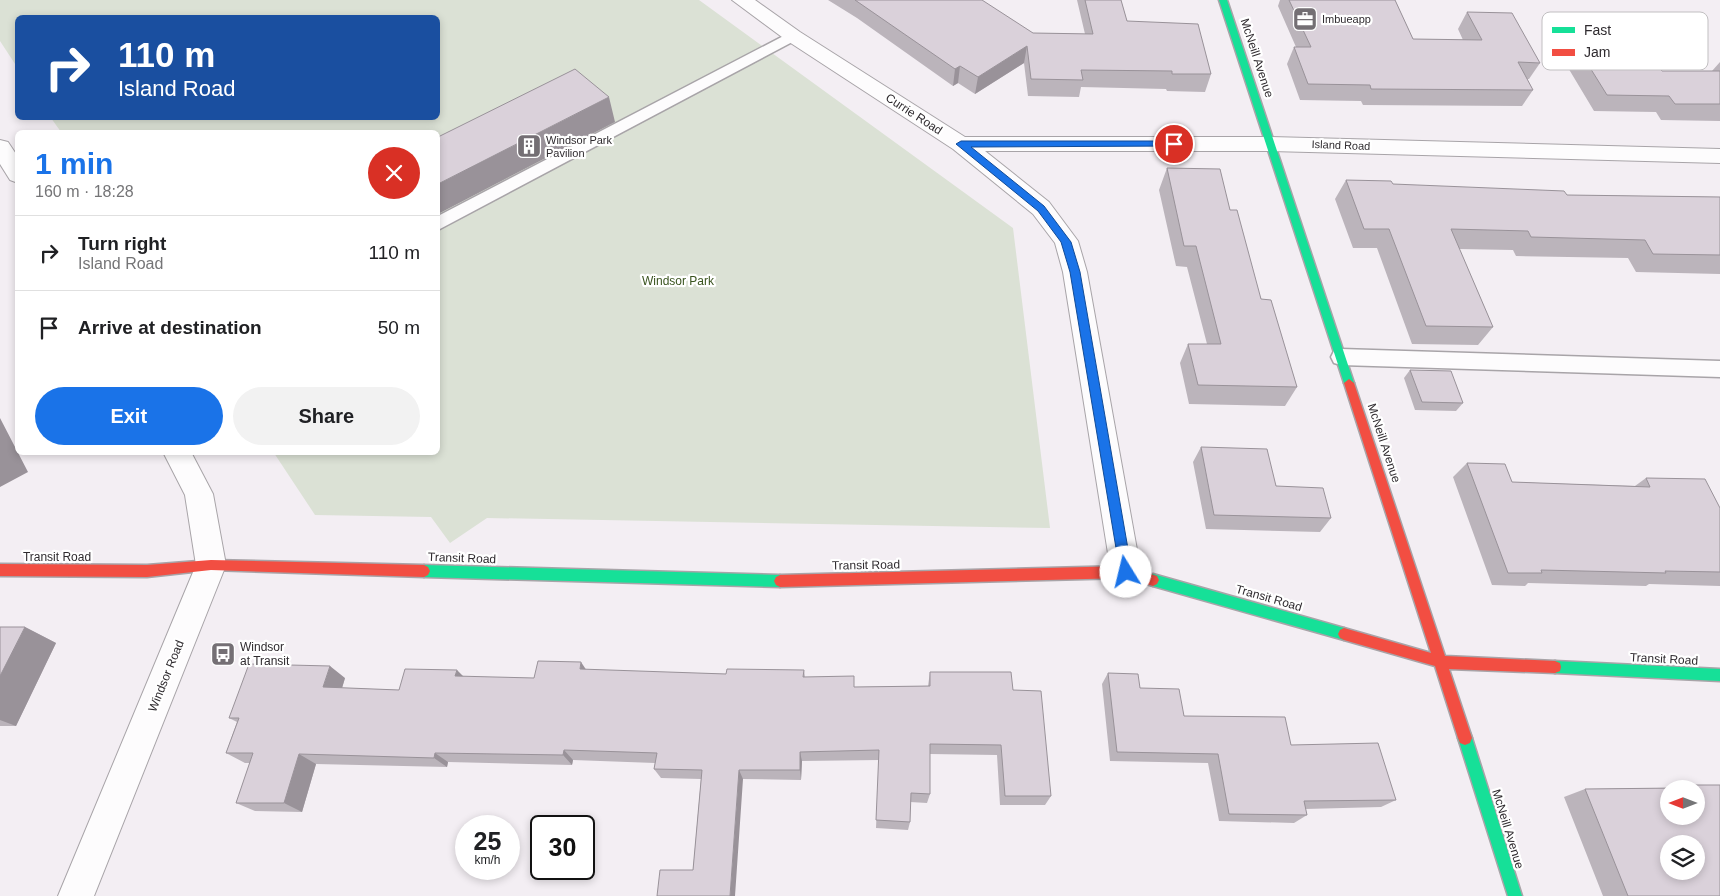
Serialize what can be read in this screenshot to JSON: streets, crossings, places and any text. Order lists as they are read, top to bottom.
{
  "streets": {
    "street": [
      "McNeill Avenue",
      "Currie Road",
      "Island Road",
      "Transit Road",
      "Windsor Road"
    ]
  },
  "crossings": [
    ["McNeill Avenue", "Island Road"],
    ["McNeill Avenue", "Transit Road"],
    ["Currie Road", "Island Road"],
    ["Currie Road", "Transit Road"],
    ["Transit Road", "Windsor Road"]
  ],
  "parks": ["Windsor Park"],
  "places": {
    "office": ["Imbueapp"],
    "building": ["Windsor Park Pavilion"],
    "bus stop": ["Windsor at Transit"]
  },
  "legend": ["Fast", "Jam"],
  "north": "left",
  "page": {
    "turn": ["110 m", "Island Road"],
    "heading": ["1 min", "160 m · 18:28"],
    "list": [
      {
        "name": "Turn right",
        "note": "Island Road",
        "value": "110 m"
      },
      {
        "name": "Arrive at destination",
        "value": "50 m"
      }
    ],
    "buttons": ["Exit", "Share"],
    "speed": "25 km/h",
    "limit": "30"
  }
}
